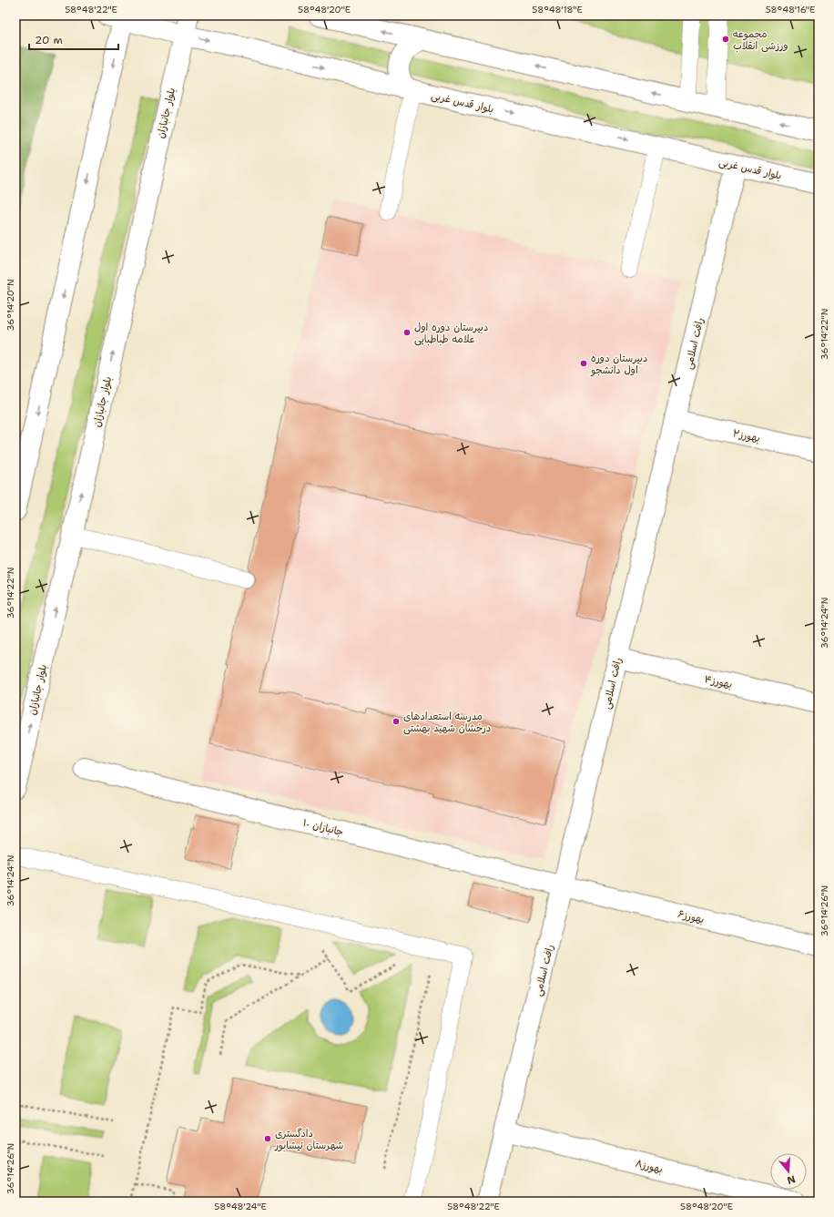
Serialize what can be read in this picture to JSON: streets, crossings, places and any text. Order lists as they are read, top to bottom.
{
  "streets": {
    "main road": [
      "بلوار قدس غربی",
      "بلوار جانبازان",
      "رافت اسلامی",
      "بهورز۲",
      "بهورز۴",
      "جانبازان ۱۰",
      "بهورز۶",
      "بهورز۸"
    ]
  },
  "crossings": [
    ["بلوار قدس غربی", "بلوار جانبازان"],
    ["بلوار قدس غربی", "رافت اسلامی"],
    ["رافت اسلامی", "بهورز۲"],
    ["رافت اسلامی", "بهورز۴"],
    ["رافت اسلامی", "جانبازان ۱۰"],
    ["رافت اسلامی", "بهورز۶"],
    ["رافت اسلامی", "بهورز۸"],
    ["جانبازان ۱۰", "بهورز۶"]
  ],
  "places": [
    "مجموعه ورزشی انقلاب",
    "دبیرستان دوره اول علامه طباطبایی",
    "دبیرستان دوره اول دانشجو",
    "مدرسه استعدادهای درخشان شهید بهشتی",
    "دادگستری شهرستان نیشابور"
  ],
  "scale_bar": "20 m",
  "north": "bottom",
  "coordinates": [
    "58°48'22\"E",
    "58°48'20\"E",
    "58°48'18\"E",
    "58°48'16\"E",
    "36°14'20\"N",
    "36°14'22\"N",
    "36°14'24\"N",
    "36°14'26\"N",
    "58°48'24\"E"
  ]
}
